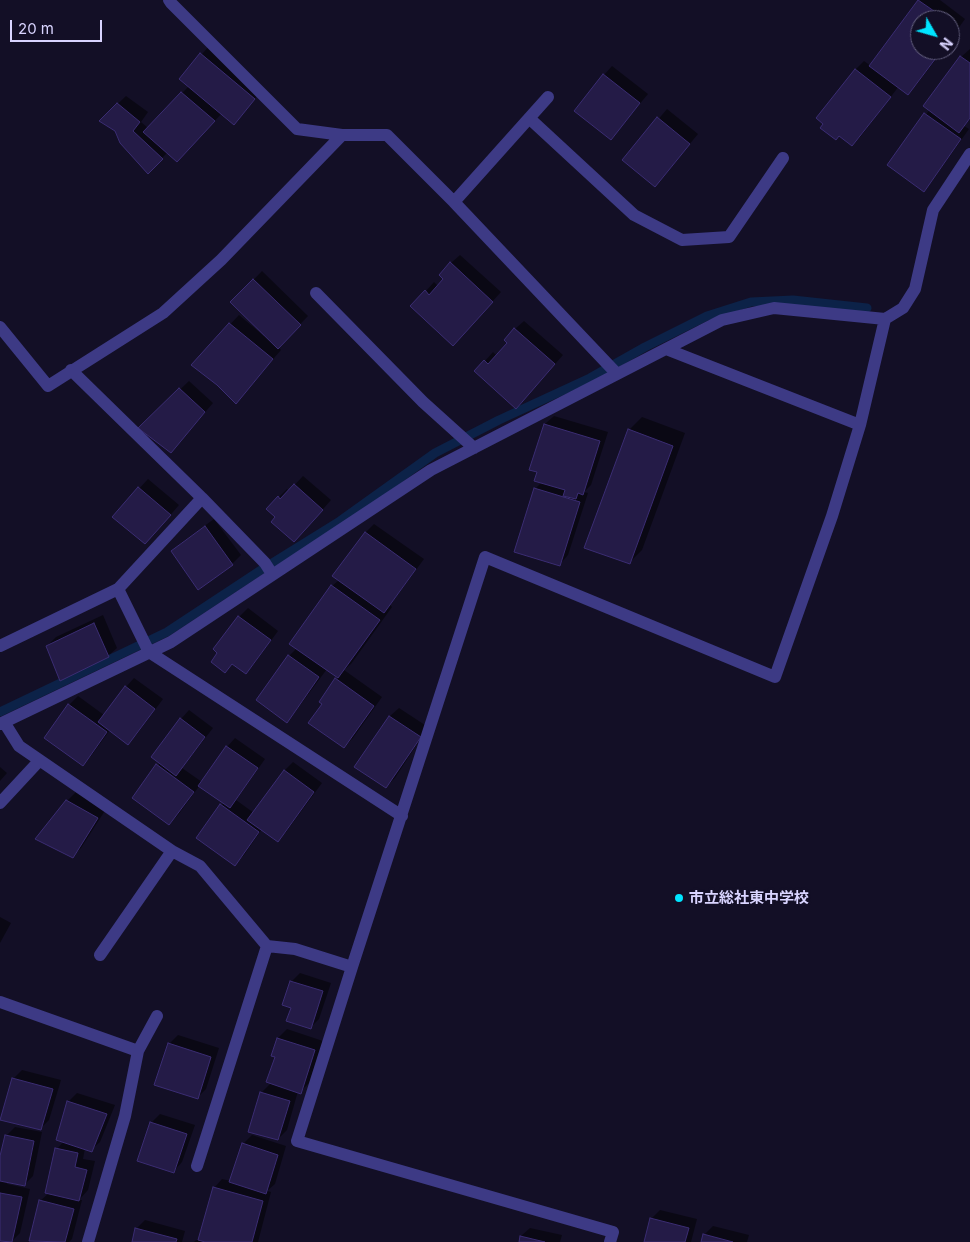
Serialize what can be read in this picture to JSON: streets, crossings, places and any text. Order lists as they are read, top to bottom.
{
  "places": ["市立総社東中学校"],
  "scale_bar": "20 m",
  "north": "bottom right"
}
